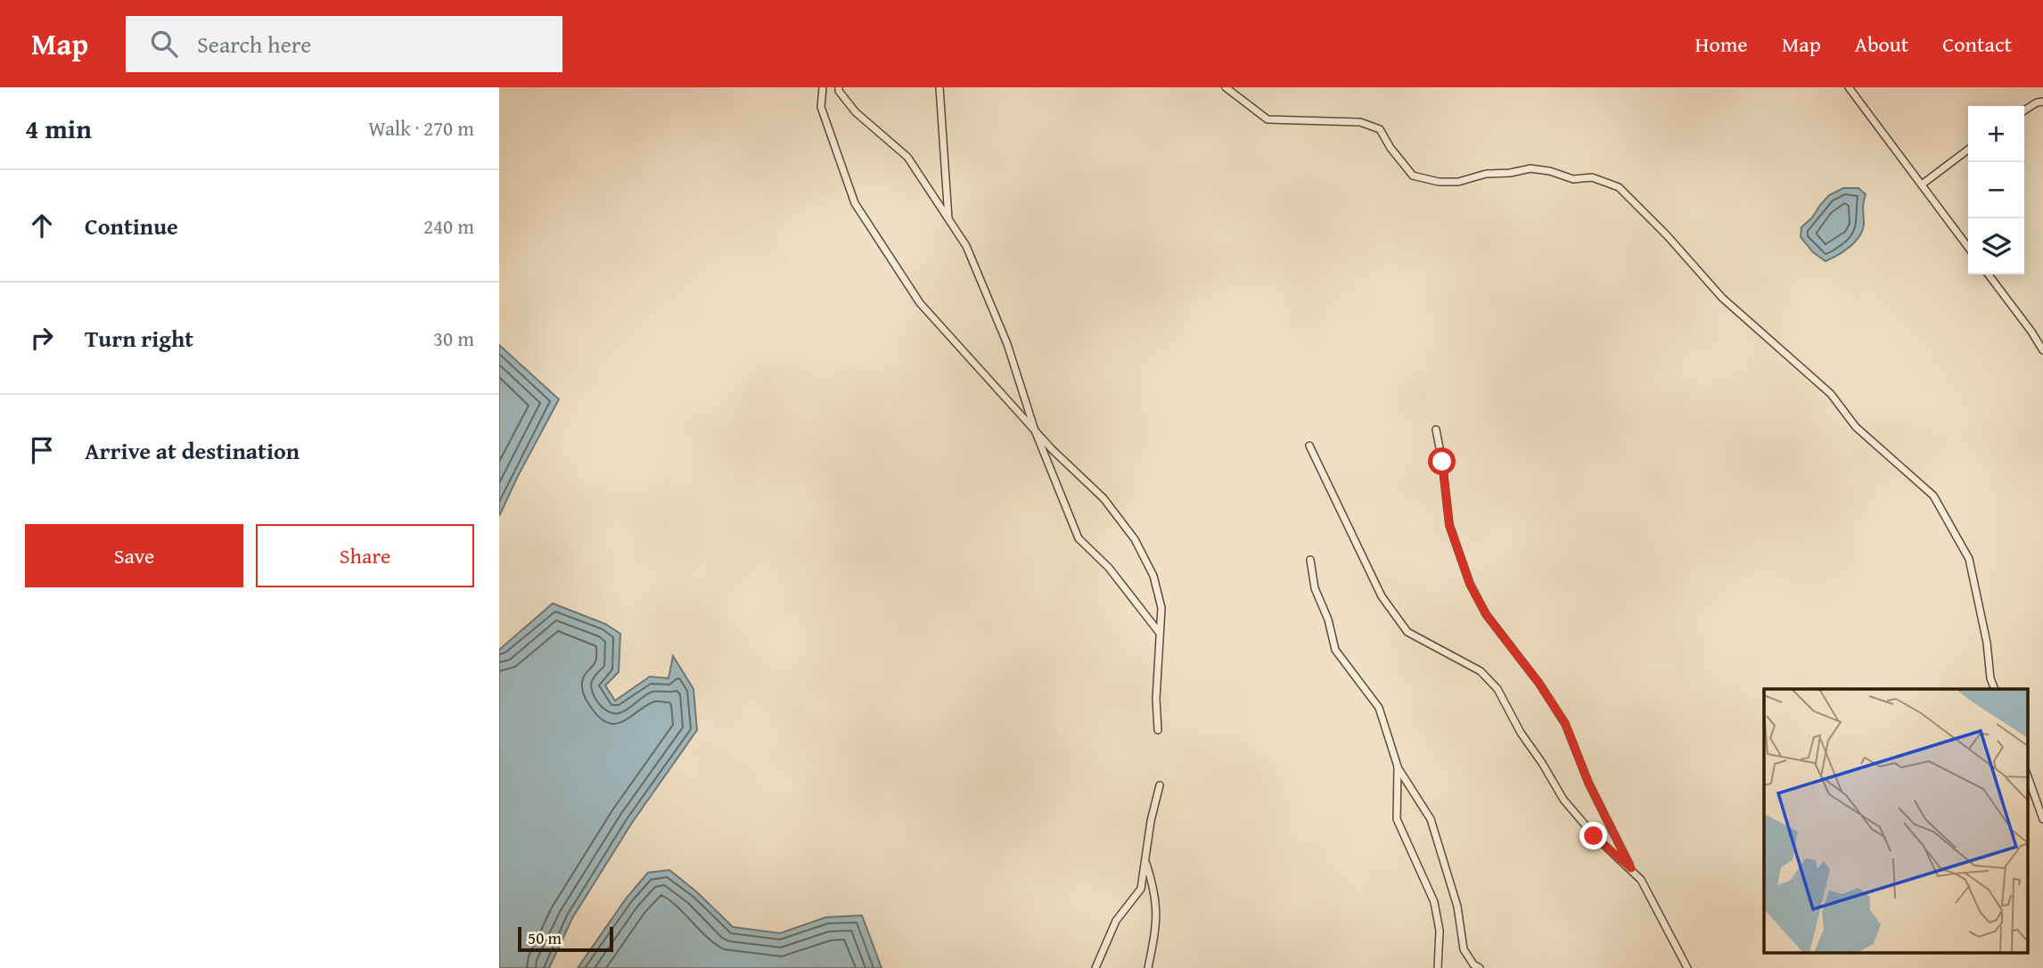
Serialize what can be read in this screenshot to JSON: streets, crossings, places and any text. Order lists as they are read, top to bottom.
{
  "scale_bar": "50 m",
  "page": {
    "header": "Map",
    "search": "Search here",
    "nav": [
      "Home",
      "Map",
      "About",
      "Contact"
    ],
    "heading": ["4 min", "Walk · 270 m"],
    "map_buttons": ["+", "−"],
    "list": [
      ["Continue", "240 m"],
      ["Turn right", "30 m"],
      "Arrive at destination"
    ],
    "buttons": ["Save", "Share"],
    "scale": "50 m"
  }
}
